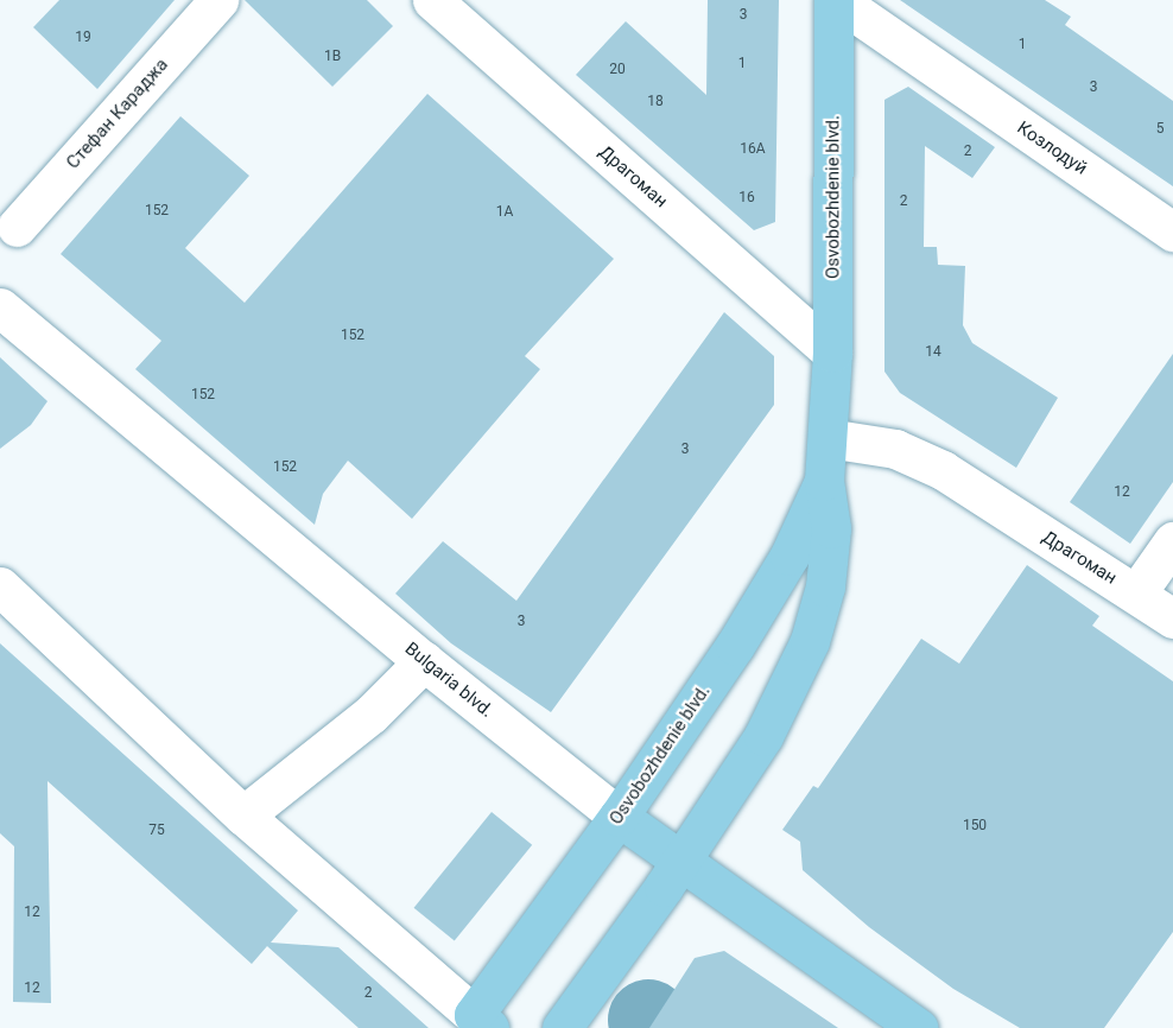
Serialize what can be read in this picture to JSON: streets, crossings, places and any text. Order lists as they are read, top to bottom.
{
  "streets": {
    "main road": ["Osvobozhdenie blvd.", "Bulgaria blvd."],
    "street": ["Стефан Караджа", "Козлодуй", "Драгоман"]
  },
  "crossings": [
    ["Козлодуй", "Osvobozhdenie blvd."],
    ["Драгоман", "Osvobozhdenie blvd."],
    ["Osvobozhdenie blvd.", "Bulgaria blvd."]
  ],
  "house_numbers": [
    "3",
    "19",
    "1",
    "1В",
    "1",
    "20",
    "3",
    "18",
    "5",
    "16А",
    "2",
    "16",
    "2",
    "152",
    "1А",
    "152",
    "14",
    "152",
    "3",
    "152",
    "12",
    "3",
    "150",
    "75",
    "12",
    "12",
    "2"
  ]
}
